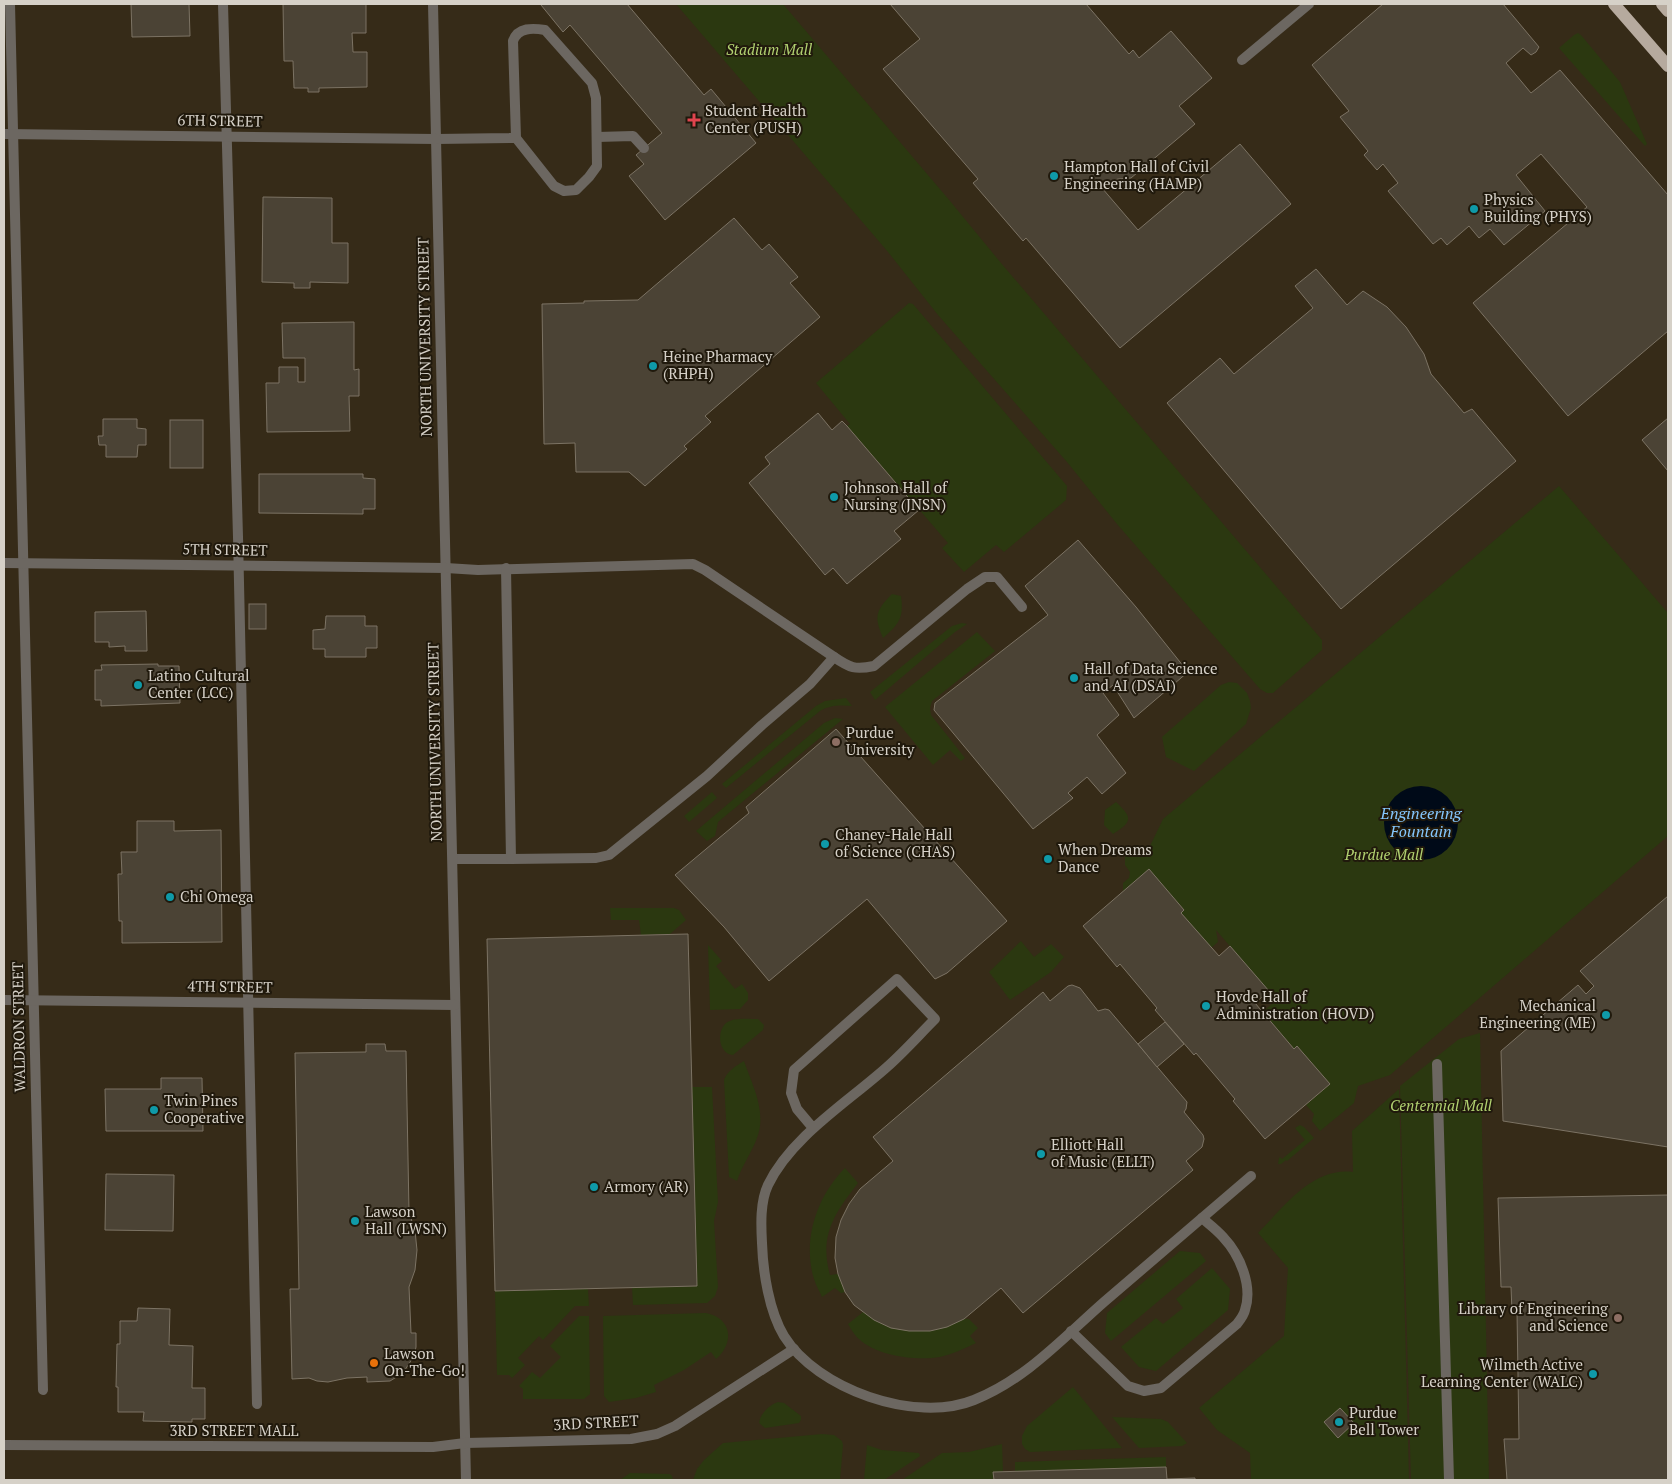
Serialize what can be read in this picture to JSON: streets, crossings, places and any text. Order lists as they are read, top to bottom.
{
  "streets": {
    "street": [
      "6TH STREET",
      "NORTH UNIVERSITY STREET",
      "5TH STREET",
      "4TH STREET",
      "WALDRON STREET",
      "3RD STREET",
      "3RD STREET MALL"
    ]
  },
  "crossings": [
    ["6TH STREET", "NORTH UNIVERSITY STREET"],
    ["6TH STREET", "WALDRON STREET"],
    ["NORTH UNIVERSITY STREET", "5TH STREET"],
    ["NORTH UNIVERSITY STREET", "4TH STREET"],
    ["NORTH UNIVERSITY STREET", "3RD STREET"],
    ["NORTH UNIVERSITY STREET", "3RD STREET MALL"],
    ["5TH STREET", "WALDRON STREET"],
    ["4TH STREET", "WALDRON STREET"],
    ["3RD STREET", "3RD STREET MALL"]
  ],
  "water": ["Engineering Fountain"],
  "parks": ["Stadium Mall", "Purdue Mall", "Centennial Mall"],
  "places": {
    "health": ["Student Health Center (PUSH)"],
    "other": [
      "Hampton Hall of Civil Engineering (HAMP)",
      "Physics Building (PHYS)",
      "Heine Pharmacy (RHPH)",
      "Johnson Hall of Nursing (JNSN)",
      "Hall of Data Science and AI (DSAI)",
      "Latino Cultural Center (LCC)",
      "Purdue University",
      "Chaney-Hale Hall of Science (CHAS)",
      "When Dreams Dance",
      "Chi Omega",
      "Hovde Hall of Administration (HOVD)",
      "Mechanical Engineering (ME)",
      "Twin Pines Cooperative",
      "Elliott Hall of Music (ELLT)",
      "Armory (AR)",
      "Lawson Hall (LWSN)",
      "Library of Engineering and Science",
      "Lawson On-The-Go!",
      "Wilmeth Active Learning Center (WALC)",
      "Purdue Bell Tower"
    ]
  }
}
